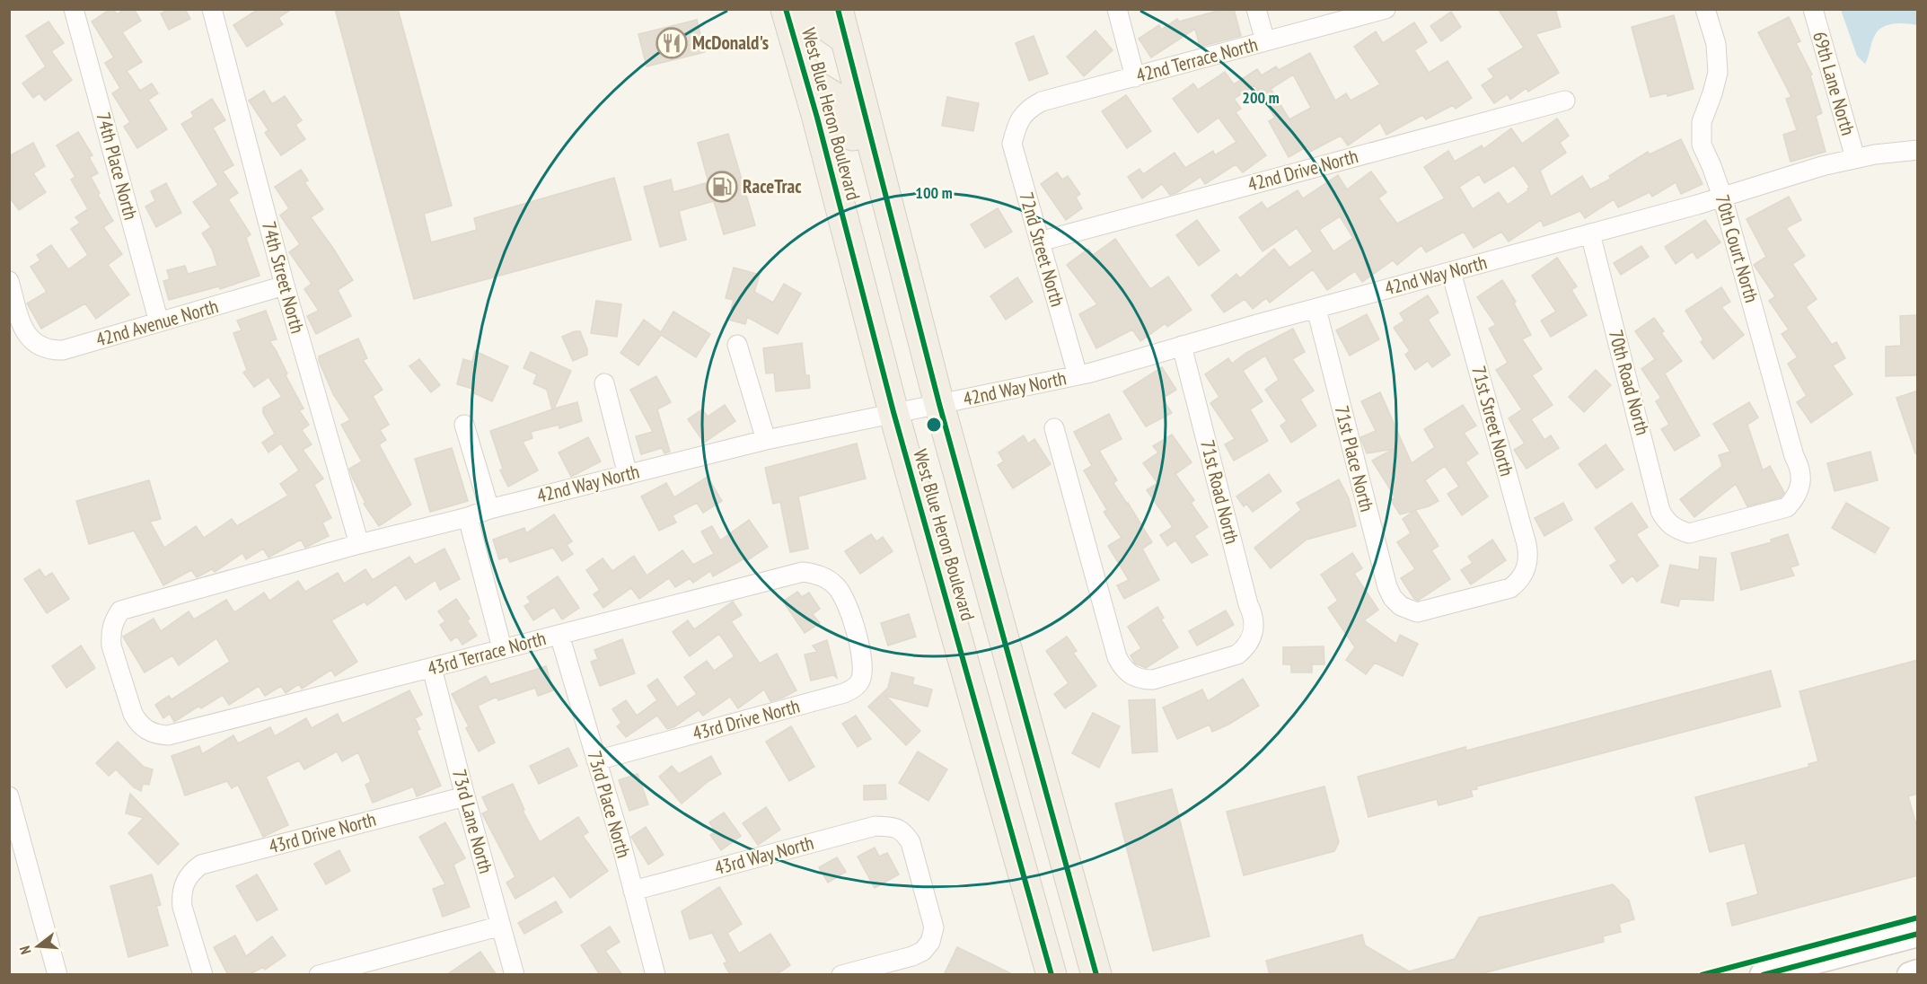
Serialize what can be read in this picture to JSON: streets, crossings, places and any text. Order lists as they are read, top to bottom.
{
  "streets": {
    "highway": ["West Blue Heron Boulevard"],
    "street": [
      "42nd Terrace North",
      "69th Lane North",
      "74th Place North",
      "42nd Drive North",
      "70th Court North",
      "72nd Street North",
      "42nd Way North",
      "74th Street North",
      "42nd Avenue North",
      "70th Road North",
      "71st Street North",
      "71st Place North",
      "71st Road North",
      "43rd Terrace North",
      "43rd Drive North",
      "73rd Place North",
      "73rd Lane North",
      "43rd Way North"
    ]
  },
  "crossings": [
    ["42nd Terrace North", "72nd Street North"],
    ["69th Lane North", "42nd Way North"],
    ["West Blue Heron Boulevard", "42nd Way North"],
    ["74th Place North", "42nd Avenue North"],
    ["42nd Drive North", "72nd Street North"],
    ["70th Court North", "42nd Way North"],
    ["70th Court North", "70th Road North"],
    ["72nd Street North", "42nd Way North"],
    ["42nd Way North", "74th Street North"],
    ["42nd Way North", "70th Road North"],
    ["42nd Way North", "71st Street North"],
    ["42nd Way North", "71st Place North"],
    ["42nd Way North", "71st Road North"],
    ["42nd Way North", "43rd Terrace North"],
    ["74th Street North", "42nd Avenue North"],
    ["71st Street North", "71st Place North"],
    ["43rd Terrace North", "43rd Drive North"],
    ["43rd Terrace North", "73rd Place North"],
    ["43rd Terrace North", "73rd Lane North"],
    ["43rd Drive North", "73rd Place North"],
    ["43rd Drive North", "73rd Lane North"],
    ["73rd Place North", "43rd Way North"]
  ],
  "places": {
    "restaurant": ["McDonald's"],
    "fuel station": ["RaceTrac"]
  },
  "north": "left",
  "rings": ["200 m", "100 m"]
}
